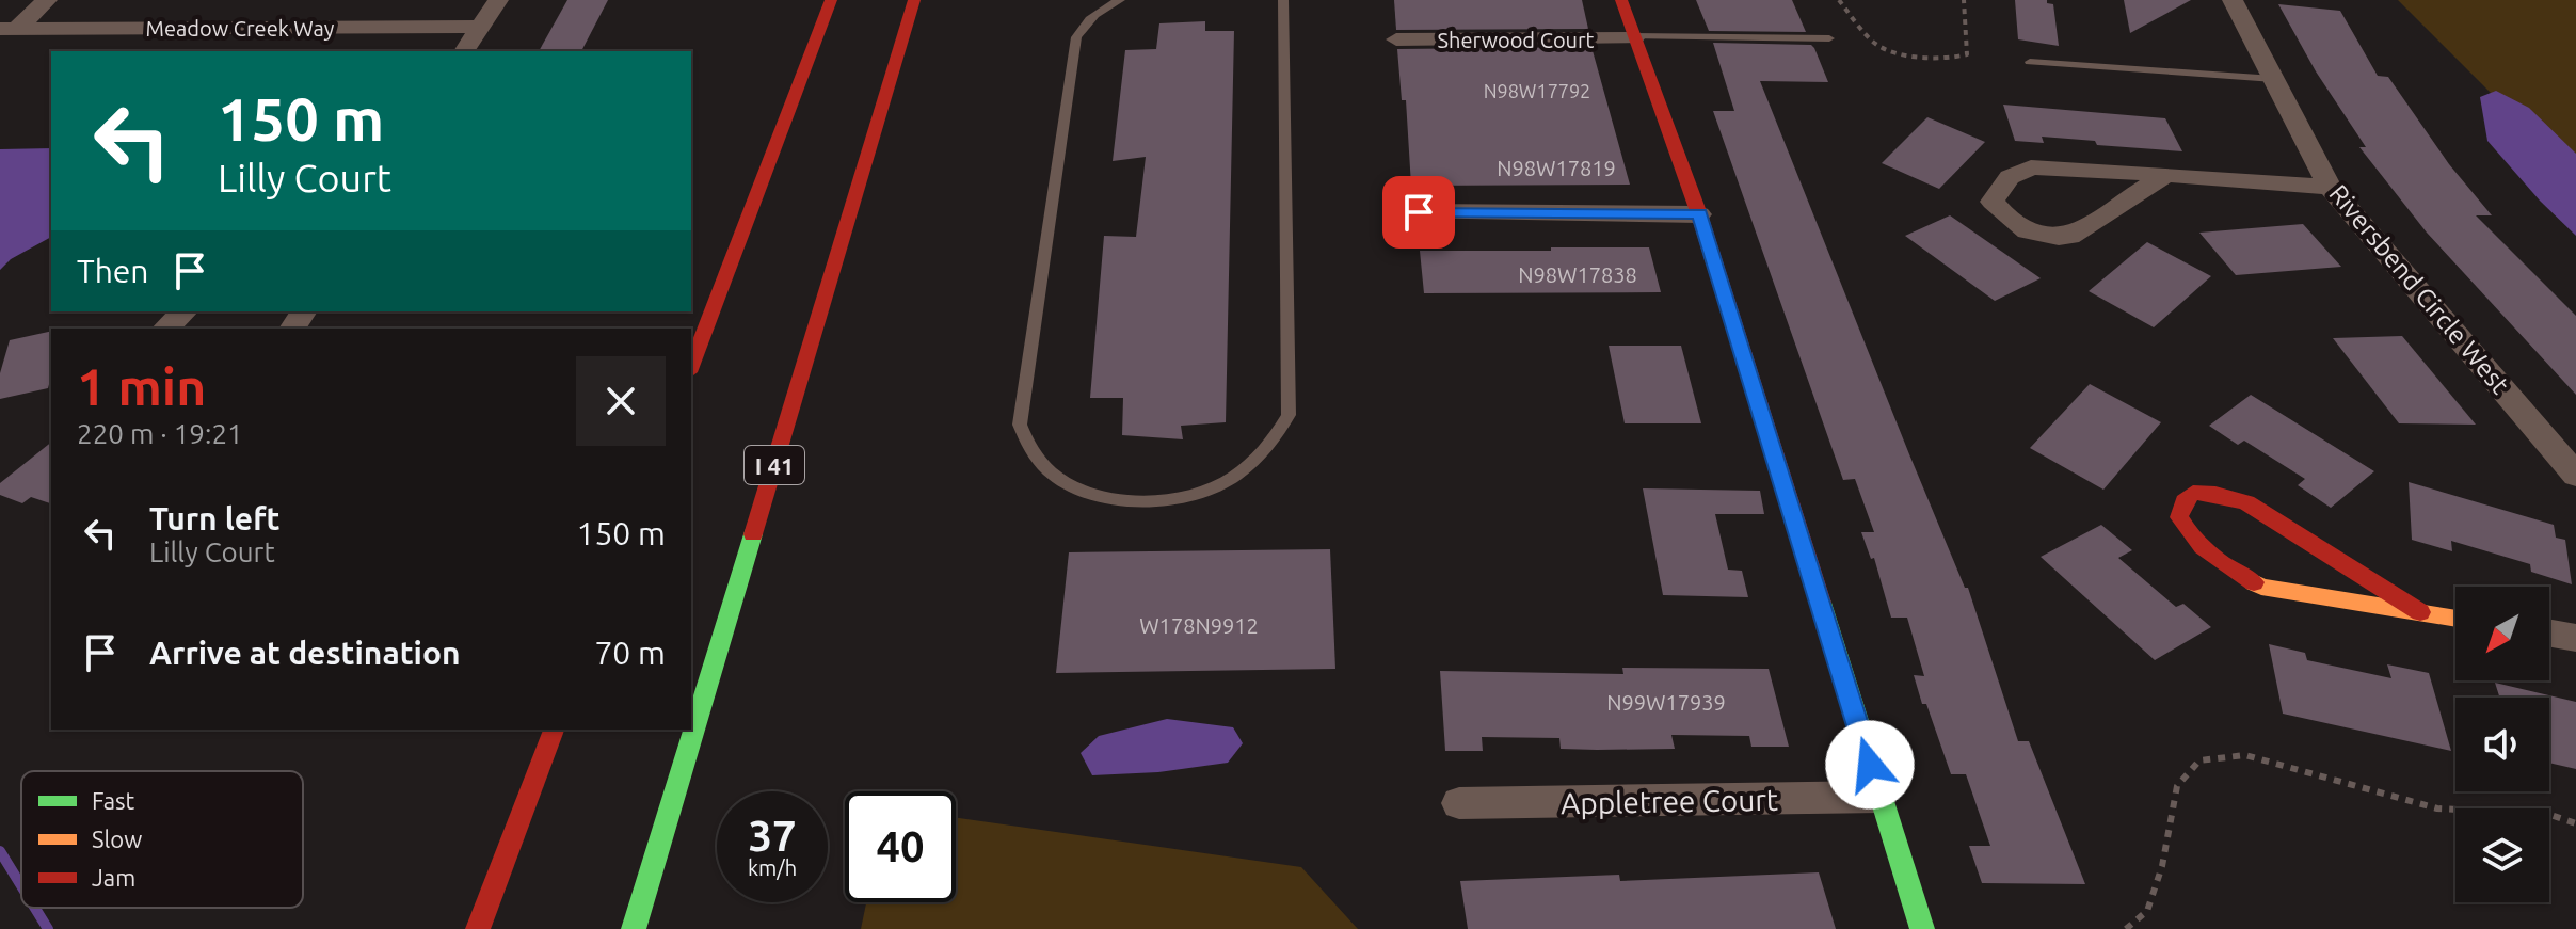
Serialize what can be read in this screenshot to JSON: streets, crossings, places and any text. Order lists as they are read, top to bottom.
{
  "streets": {
    "main road": ["I 41"],
    "street": [
      "Meadow Creek Way",
      "Sherwood Court",
      "Riversbend Circle West",
      "Appletree Court"
    ]
  },
  "house_numbers": [
    "N98W17792",
    "N98W17819",
    "N98W17838",
    "W178N9912",
    "N99W17939"
  ],
  "legend": ["Fast", "Slow", "Jam"],
  "north": "bottom left",
  "page": {
    "turn": ["150 m", "Lilly Court"],
    "then": "Then",
    "heading": ["1 min", "220 m · 19:21"],
    "list": [
      {
        "name": "Turn left",
        "note": "Lilly Court",
        "value": "150 m"
      },
      {
        "name": "Arrive at destination",
        "value": "70 m"
      }
    ],
    "speed": "37 km/h",
    "limit": "40"
  }
}
